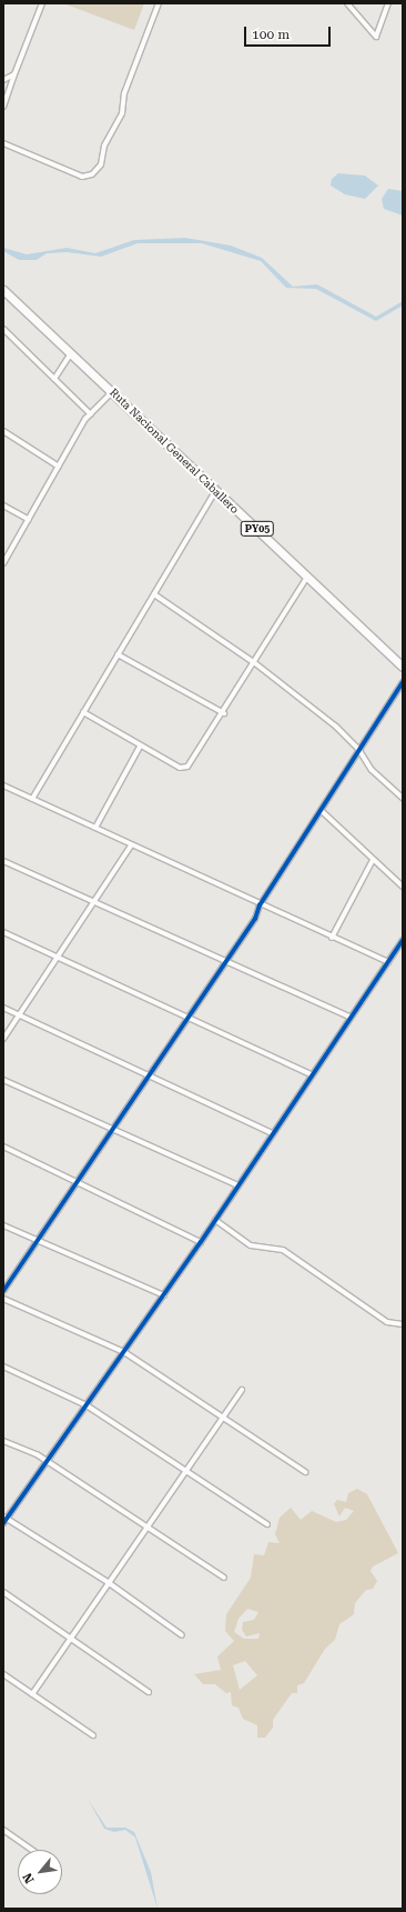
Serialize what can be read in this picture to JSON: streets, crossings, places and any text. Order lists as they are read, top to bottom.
{
  "streets": {
    "highway": ["Ruta Nacional General Caballero", "PY05"]
  },
  "scale_bar": "100 m",
  "north": "bottom left"
}
